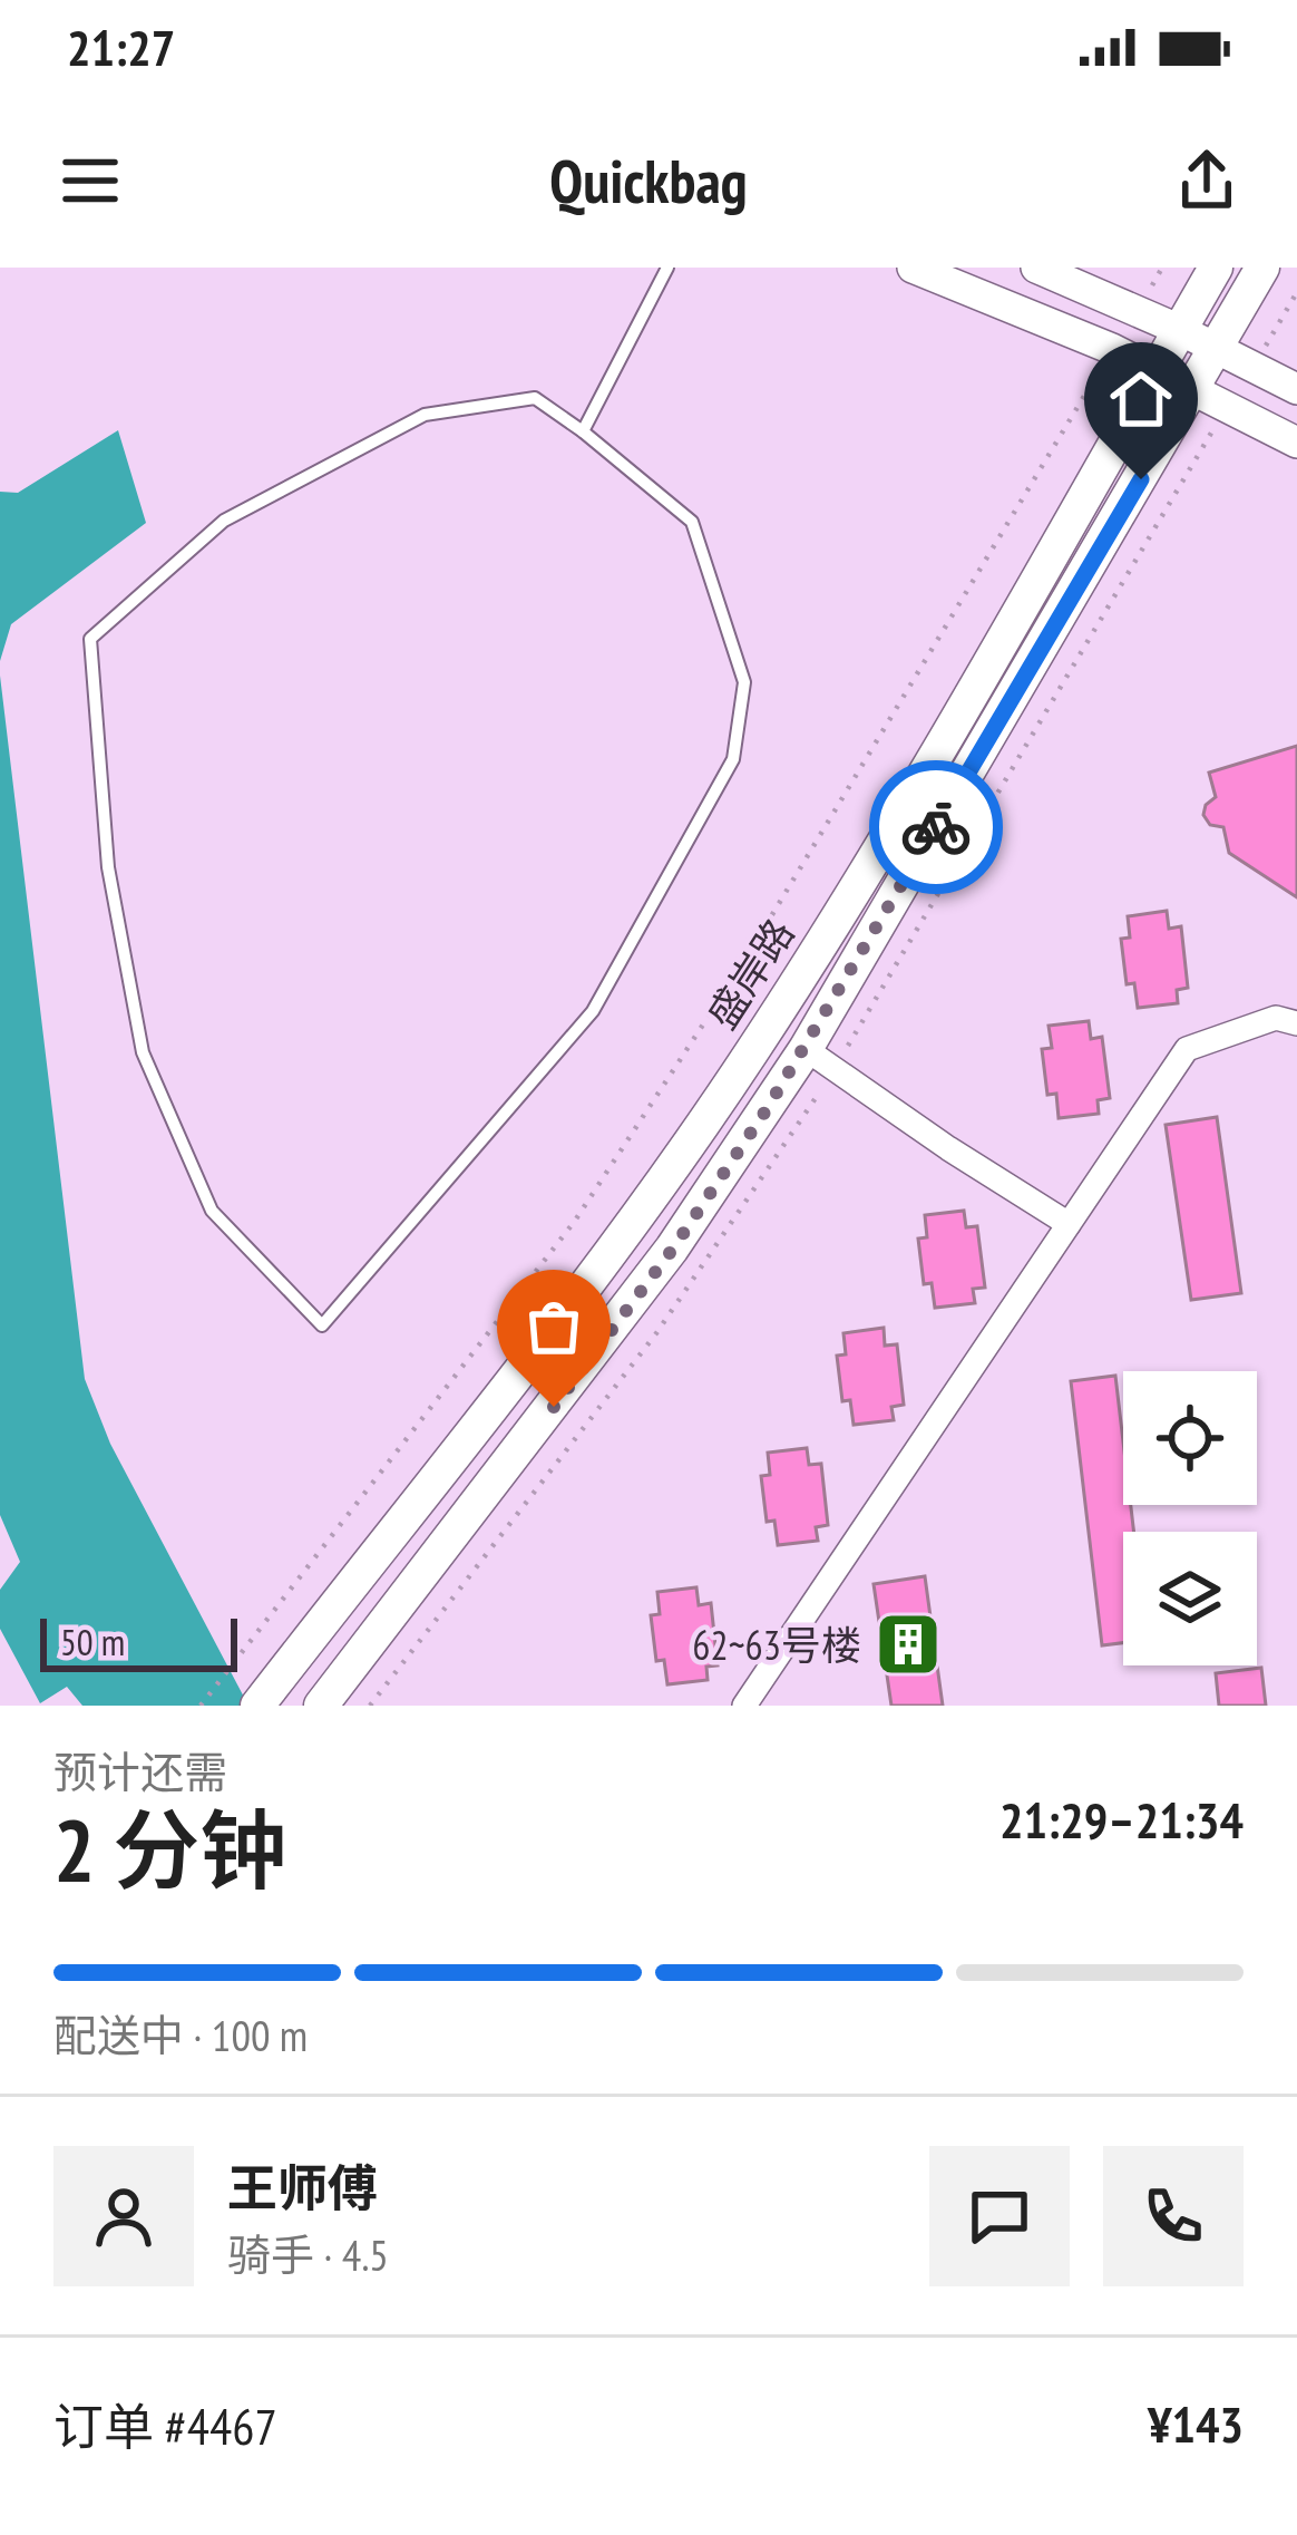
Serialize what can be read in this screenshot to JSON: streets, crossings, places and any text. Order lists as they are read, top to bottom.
{
  "streets": {
    "main road": ["盛岸路"]
  },
  "places": {
    "building": ["62~63号楼"]
  },
  "scale_bar": "50 m",
  "page": {
    "status": "21:27",
    "header": "Quickbag",
    "scale": "50 m",
    "heading": ["2 分钟", "预计还需", "21:29–21:34"],
    "panel": [
      "王师傅",
      "骑手 · 4.5",
      "订单 #4467",
      "¥143"
    ],
    "bar": "配送中 · 100 m"
  }
}
